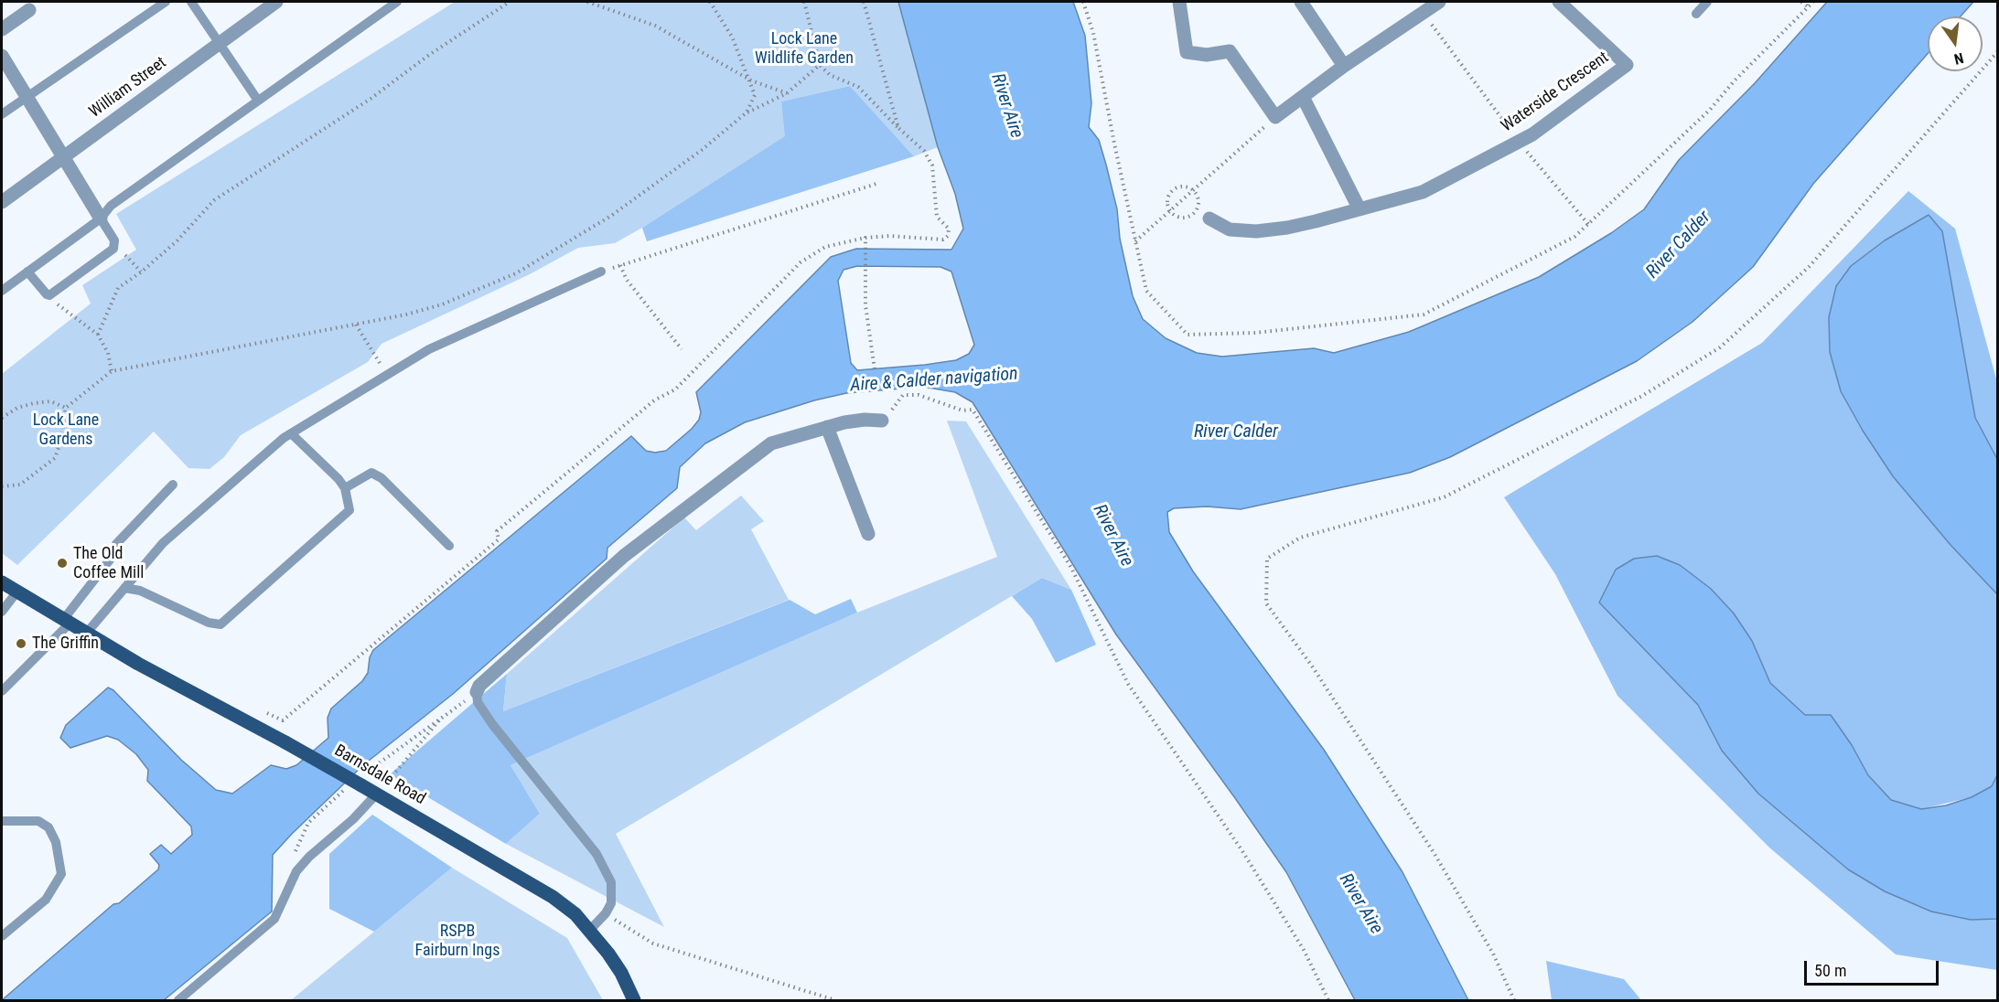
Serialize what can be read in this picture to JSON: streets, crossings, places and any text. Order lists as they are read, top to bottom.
{
  "streets": {
    "main road": ["Barnsdale Road"],
    "street": ["William Street", "Waterside Crescent"]
  },
  "water": ["River Aire", "River Calder", "Aire & Calder navigation"],
  "parks": ["Lock Lane Wildlife Garden", "Lock Lane Gardens", "RSPB Fairburn Ings"],
  "places": ["The Old Coffee Mill", "The Griffin"],
  "scale_bar": "50 m",
  "north": "bottom"
}
